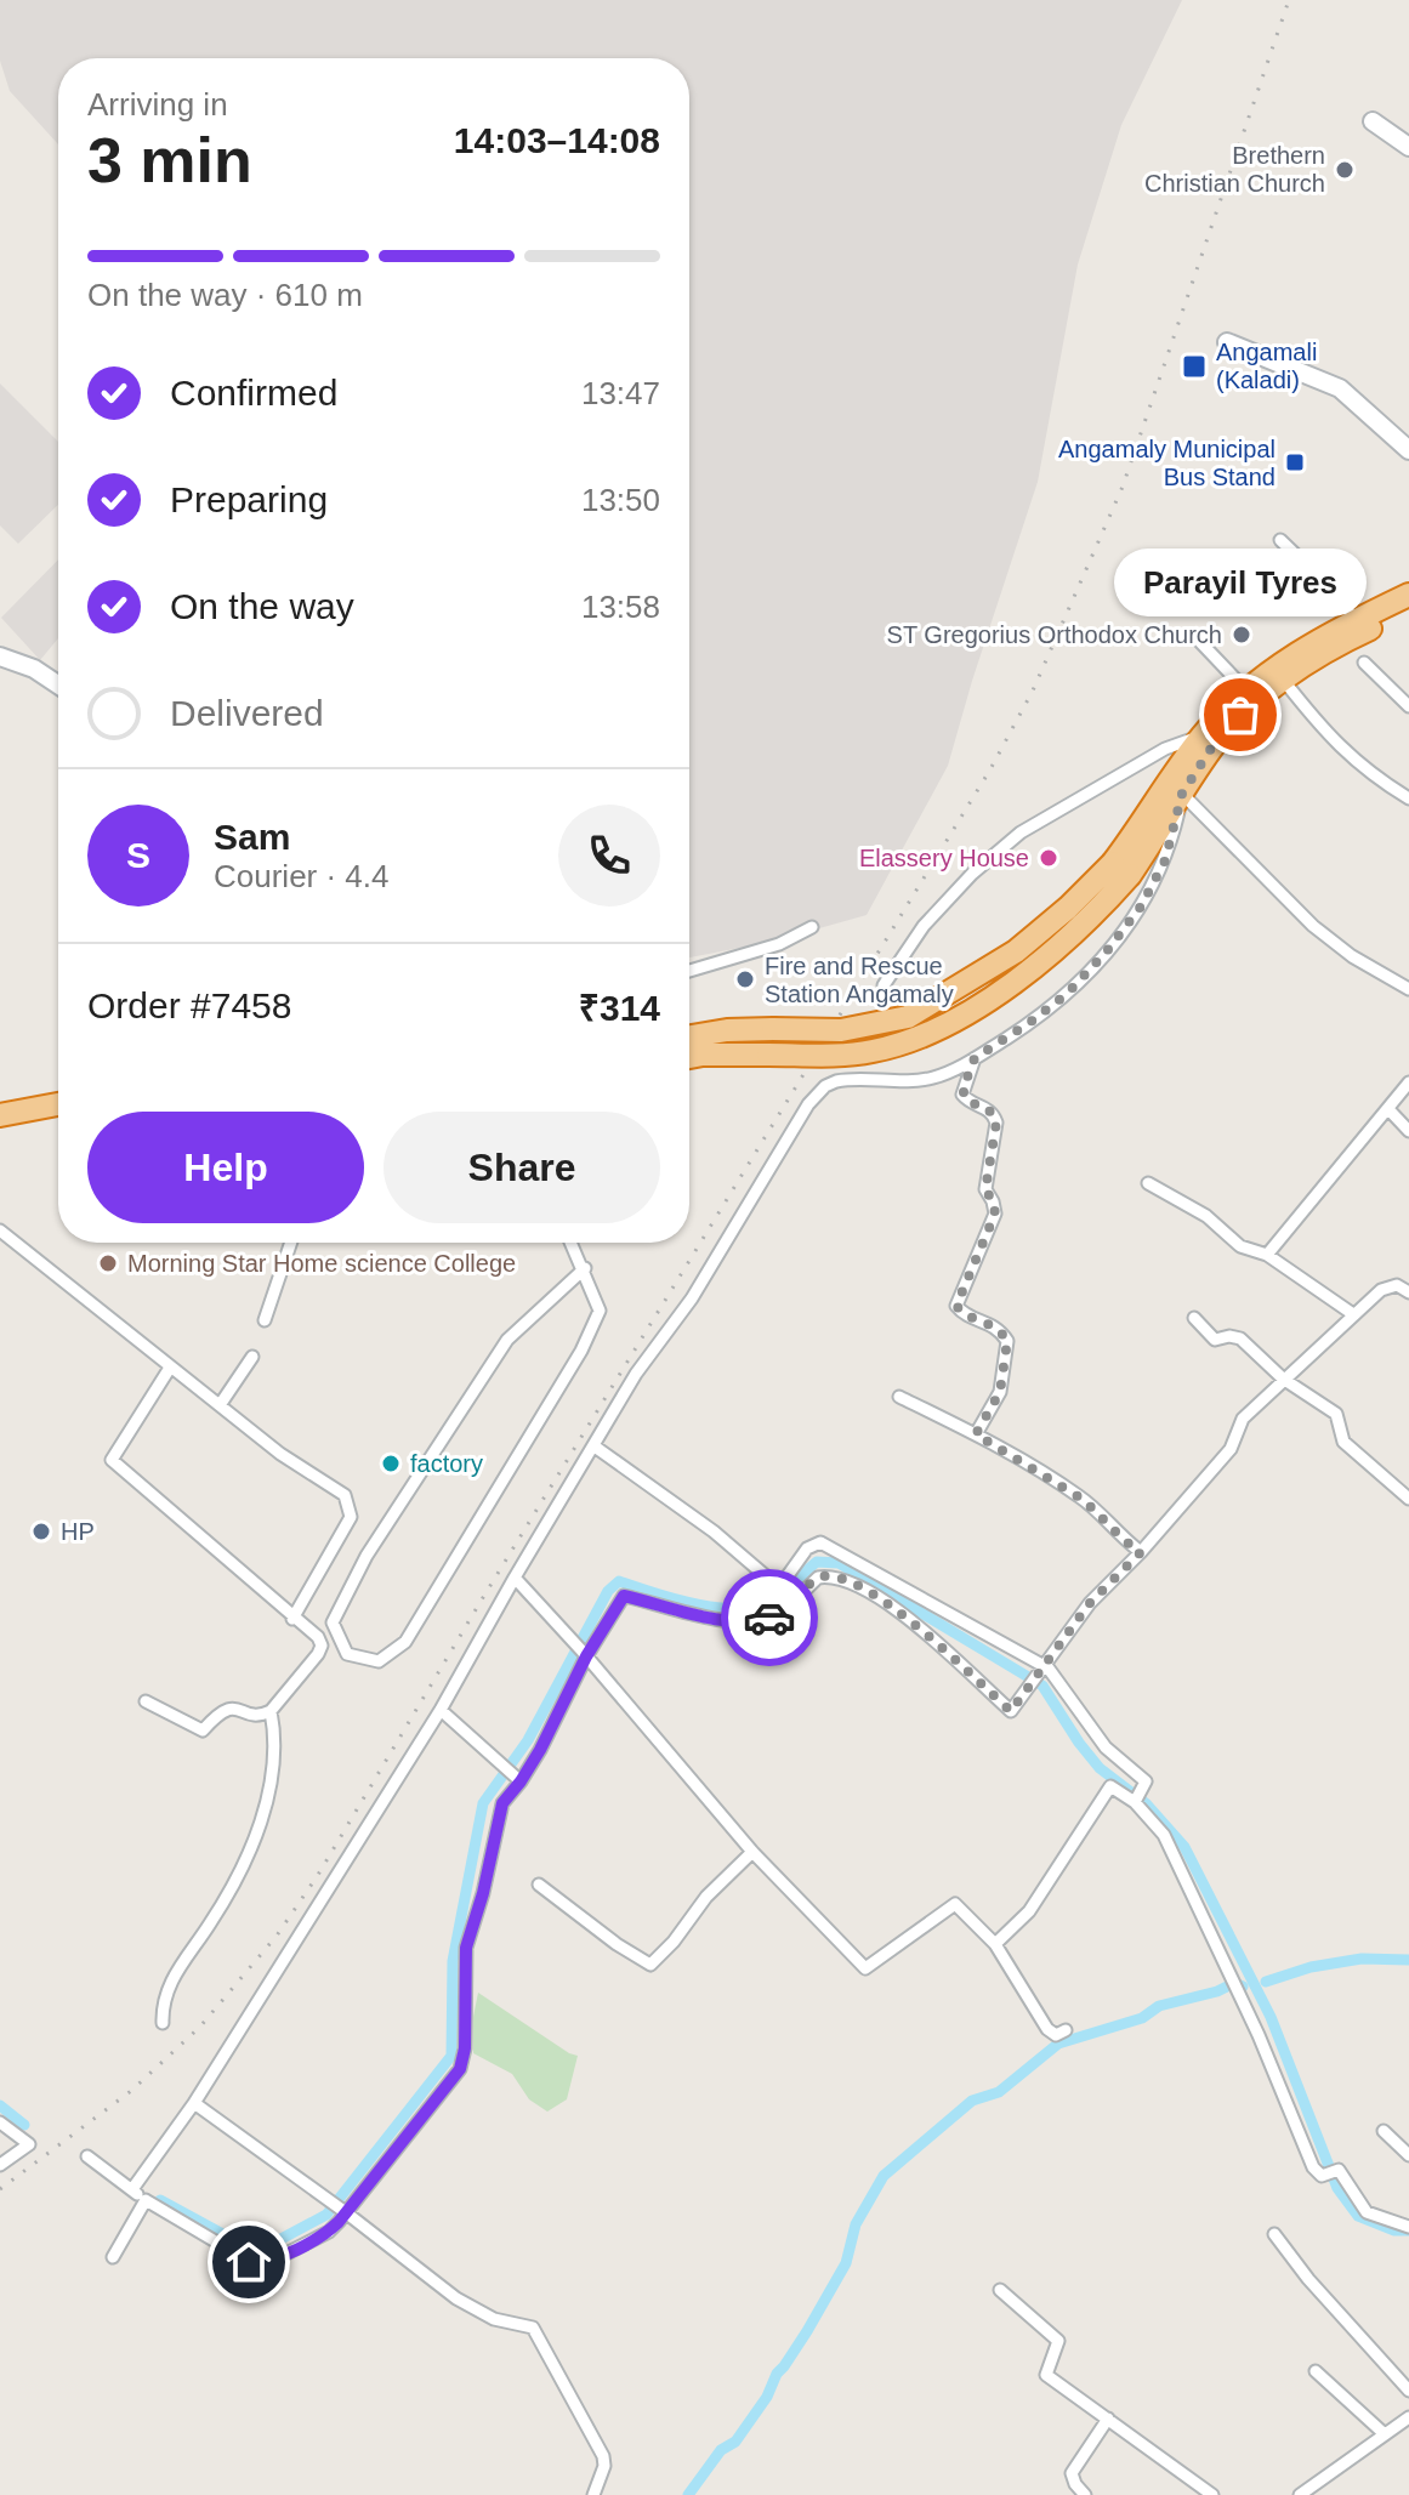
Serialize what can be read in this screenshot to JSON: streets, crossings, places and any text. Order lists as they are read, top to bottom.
{
  "places": {
    "other": [
      "Brethern Christian Church",
      "ST Gregorius Orthodox Church",
      "Parayil Tyres",
      "Elassery House",
      "Fire and Rescue Station Angamaly",
      "Morning Star Home science College",
      "factory",
      "HP"
    ],
    "transit": ["Angamali (Kaladi)", "Angamaly Municipal Bus Stand"]
  },
  "page": {
    "heading": ["3 min", "Arriving in", "14:03–14:08"],
    "panel": [
      "Sam",
      "Courier · 4.4",
      "Order #7458",
      "₹314"
    ],
    "bar": "On the way · 610 m",
    "list": [
      ["Confirmed", "13:47"],
      ["Preparing", "13:50"],
      ["On the way", "13:58"],
      "Delivered"
    ],
    "bubble": "Parayil Tyres",
    "round": "S",
    "buttons": ["Help", "Share"]
  }
}
